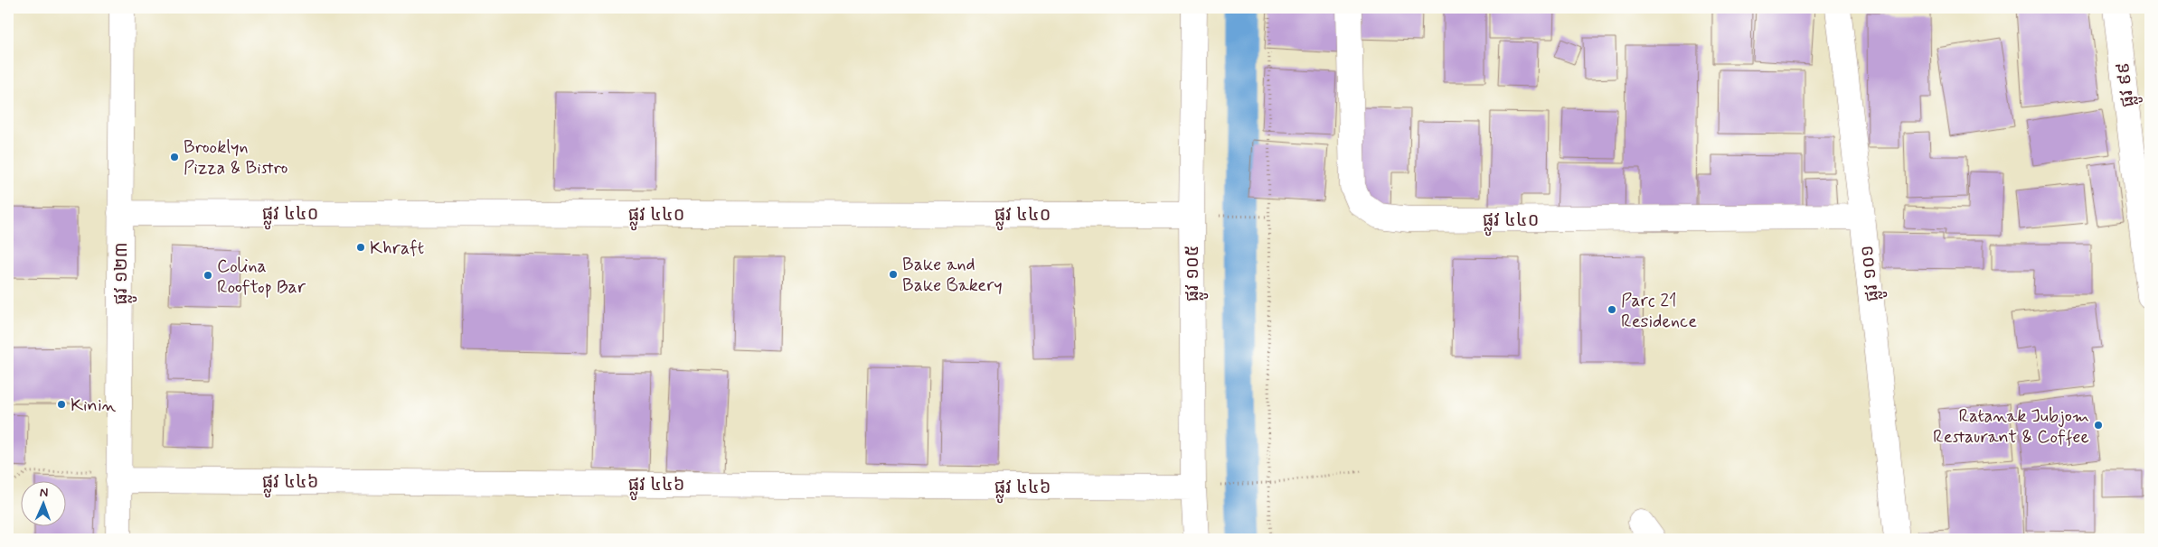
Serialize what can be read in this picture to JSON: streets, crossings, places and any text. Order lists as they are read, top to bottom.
{
  "streets": {
    "street": [
      "ផ្លូវ ៩៩",
      "ផ្លូវ ៤៤០",
      "ផ្លូវ ១២៣",
      "ផ្លូវ ១០៥",
      "ផ្លូវ ១០១",
      "ផ្លូវ ៤៤៦"
    ]
  },
  "crossings": [
    ["ផ្លូវ ៤៤០", "ផ្លូវ ១២៣"],
    ["ផ្លូវ ៤៤០", "ផ្លូវ ១០៥"],
    ["ផ្លូវ ៤៤០", "ផ្លូវ ១០១"],
    ["ផ្លូវ ១២៣", "ផ្លូវ ៤៤៦"],
    ["ផ្លូវ ១០៥", "ផ្លូវ ៤៤៦"]
  ],
  "places": [
    "Brooklyn Pizza & Bistro",
    "Khraft",
    "Bake and Bake Bakery",
    "Colina Rooftop Bar",
    "Parc 21 Residence",
    "Kinin",
    "Ratanak Jubjom Restaurant & Coffee"
  ],
  "north": "top"
}
